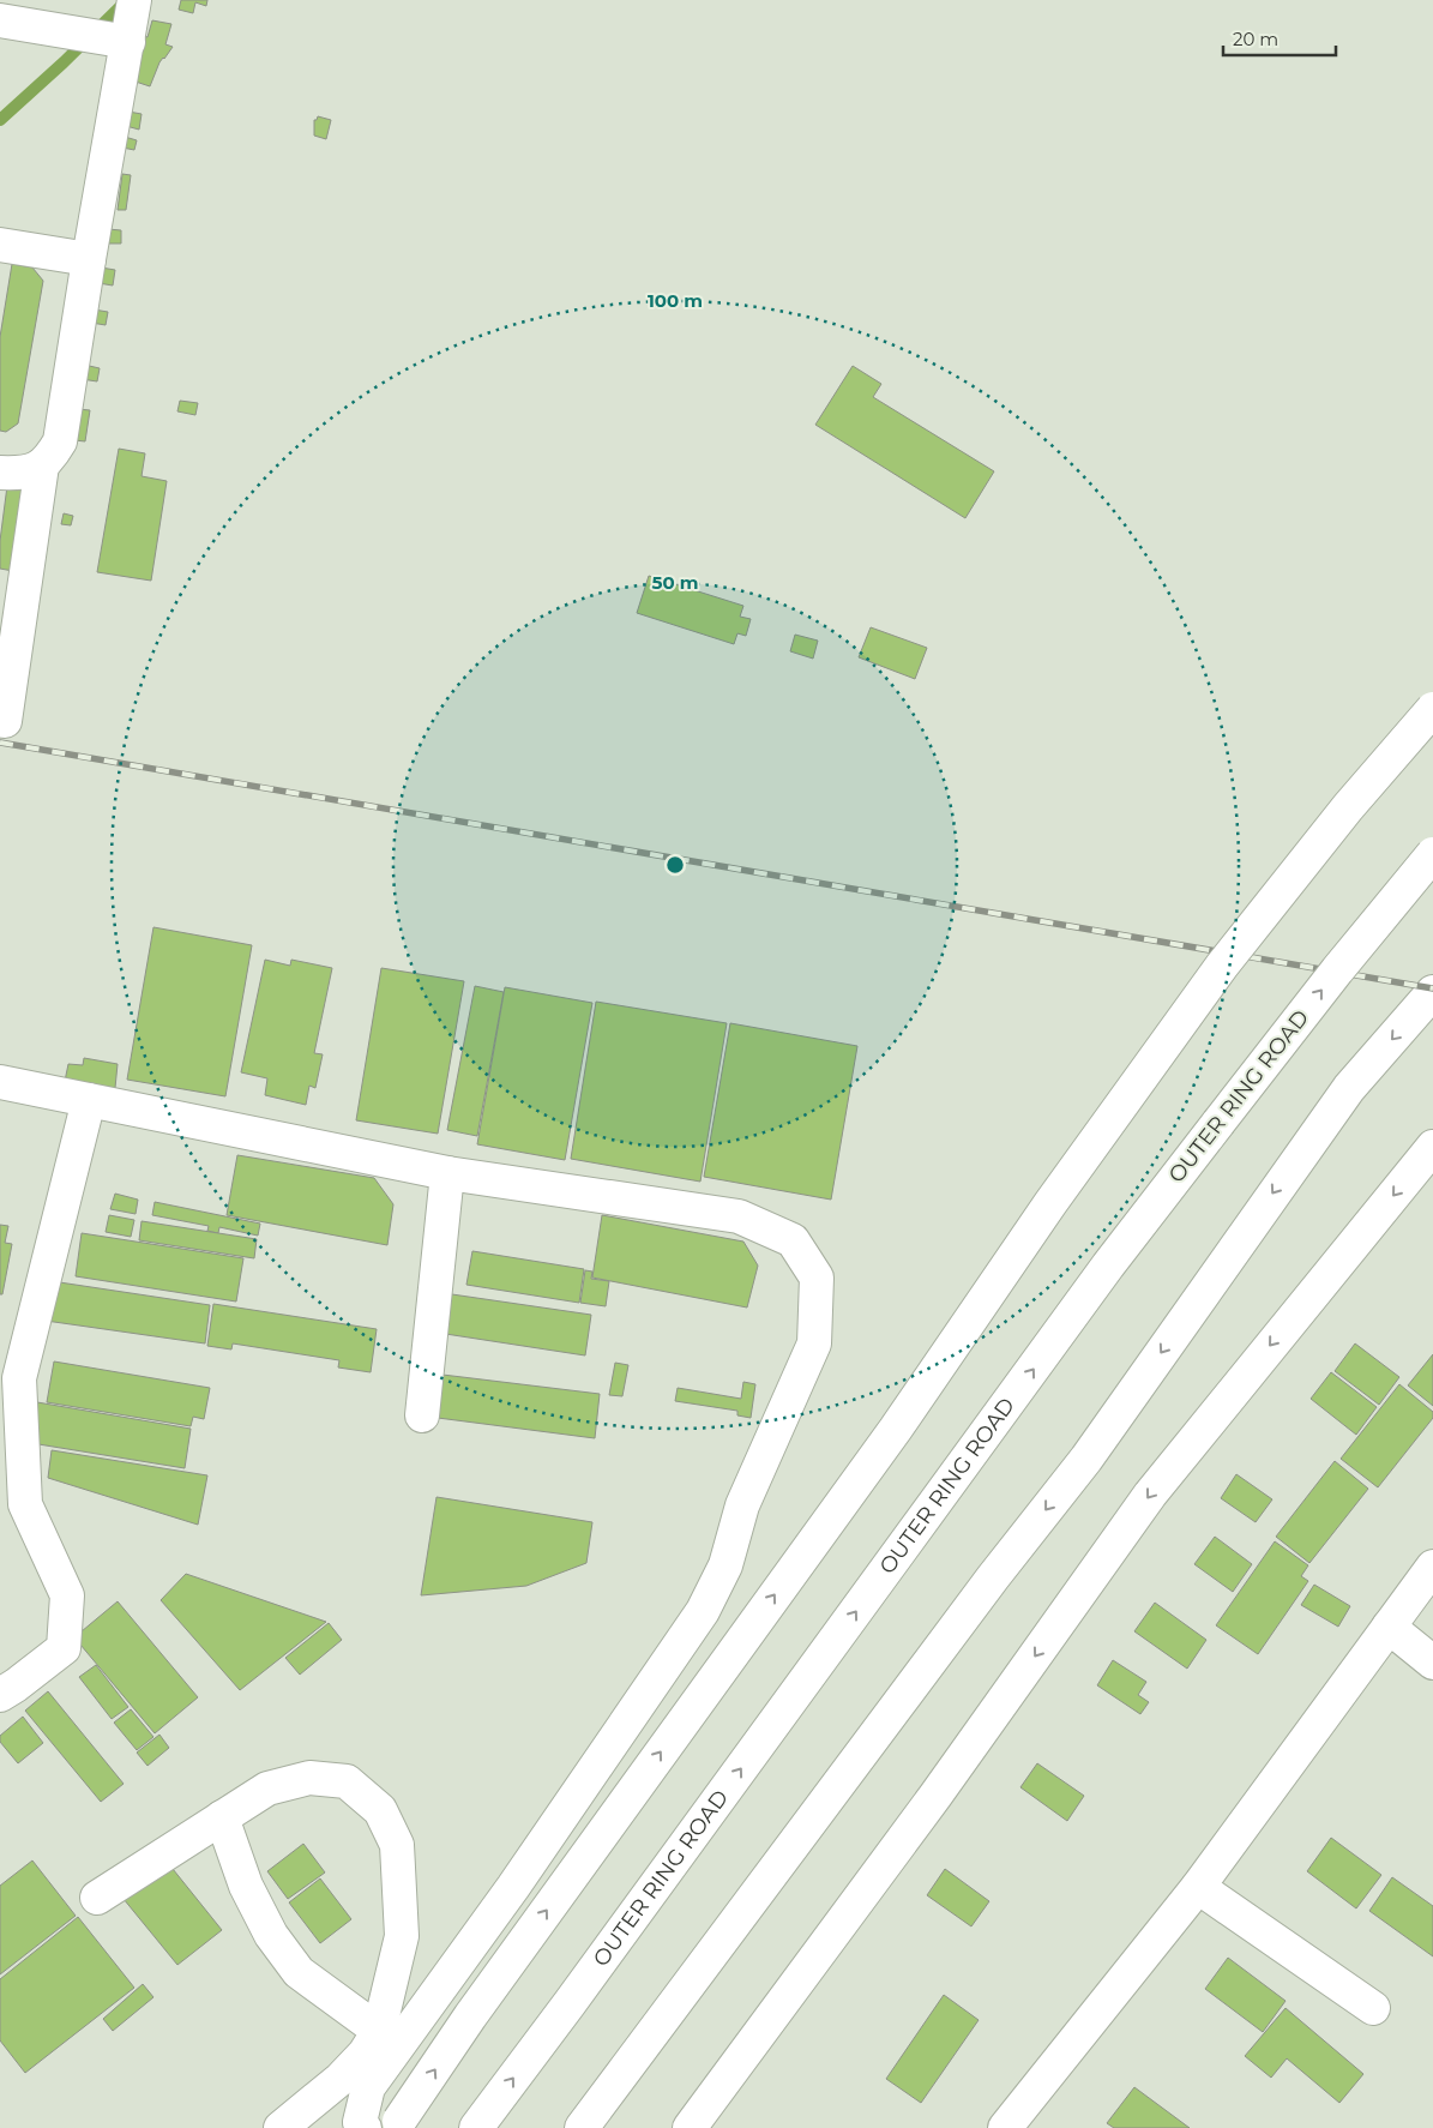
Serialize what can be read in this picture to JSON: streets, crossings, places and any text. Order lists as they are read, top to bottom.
{
  "streets": {
    "main road": ["OUTER RING ROAD"]
  },
  "scale_bar": "20 m",
  "rings": ["100 m", "50 m"]
}
